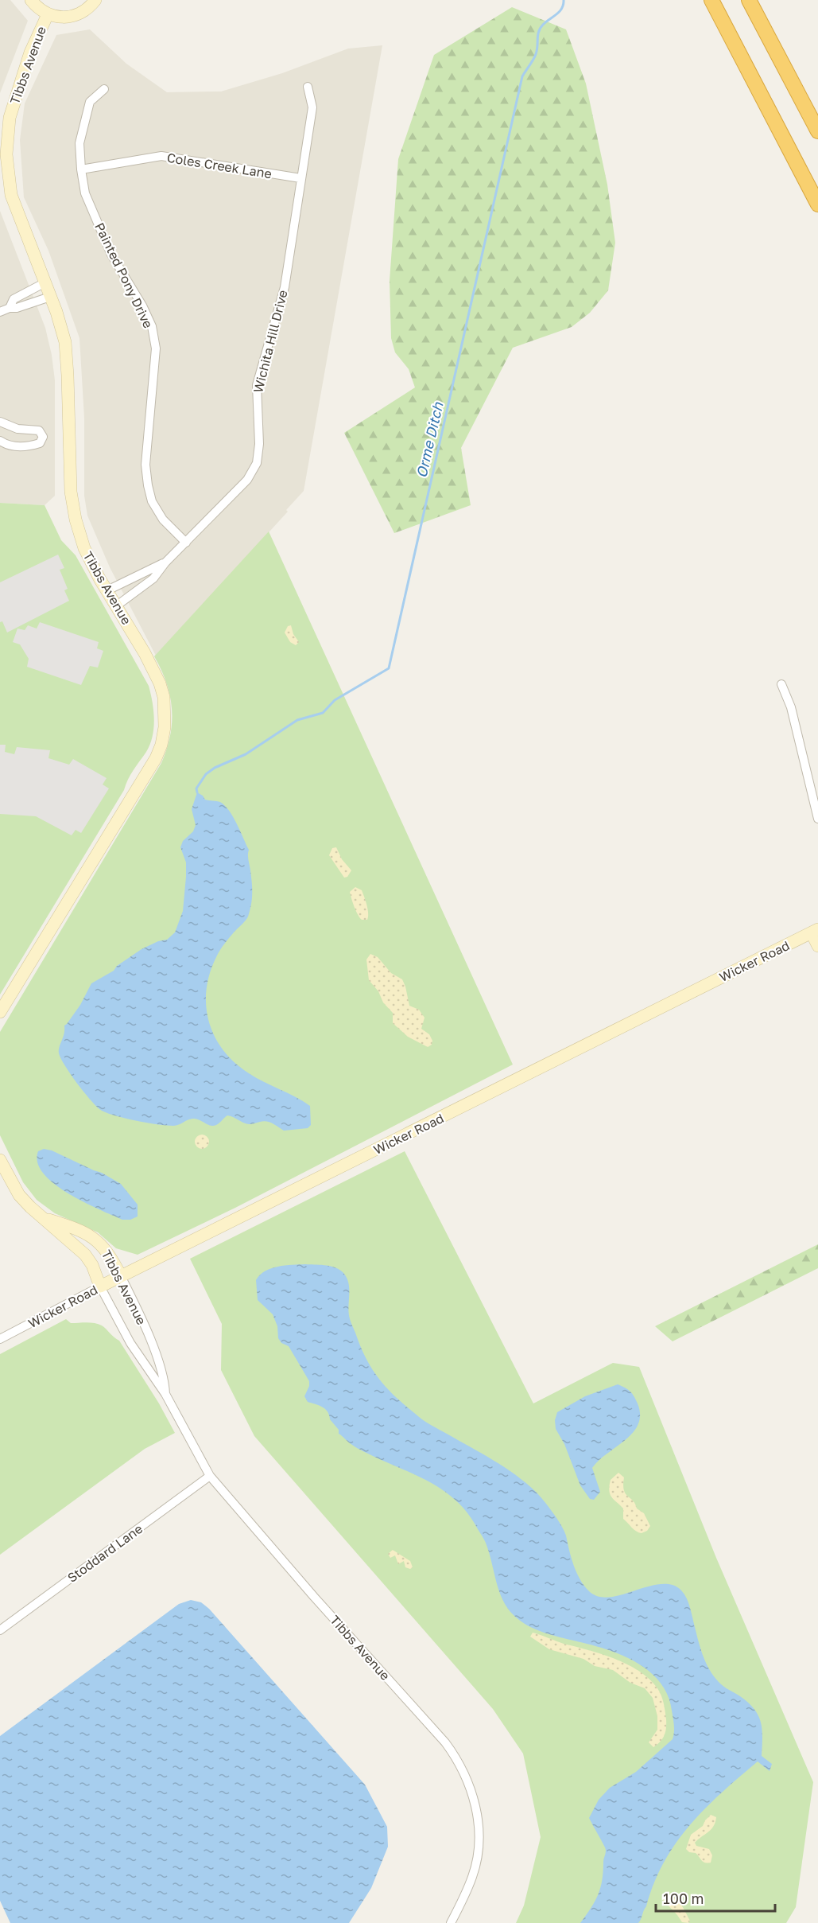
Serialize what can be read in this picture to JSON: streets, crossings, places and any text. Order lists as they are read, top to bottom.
{
  "streets": {
    "street": [
      "Tibbs Avenue",
      "Coles Creek Lane",
      "Painted Pony Drive",
      "Wichita Hill Drive",
      "Wicker Road",
      "Stoddard Lane"
    ]
  },
  "crossings": [
    ["Tibbs Avenue", "Wichita Hill Drive"],
    ["Tibbs Avenue", "Wicker Road"],
    ["Tibbs Avenue", "Stoddard Lane"],
    ["Coles Creek Lane", "Painted Pony Drive"],
    ["Coles Creek Lane", "Wichita Hill Drive"],
    ["Painted Pony Drive", "Wichita Hill Drive"]
  ],
  "water": ["Orme Ditch"],
  "scale_bar": "100 m"
}
